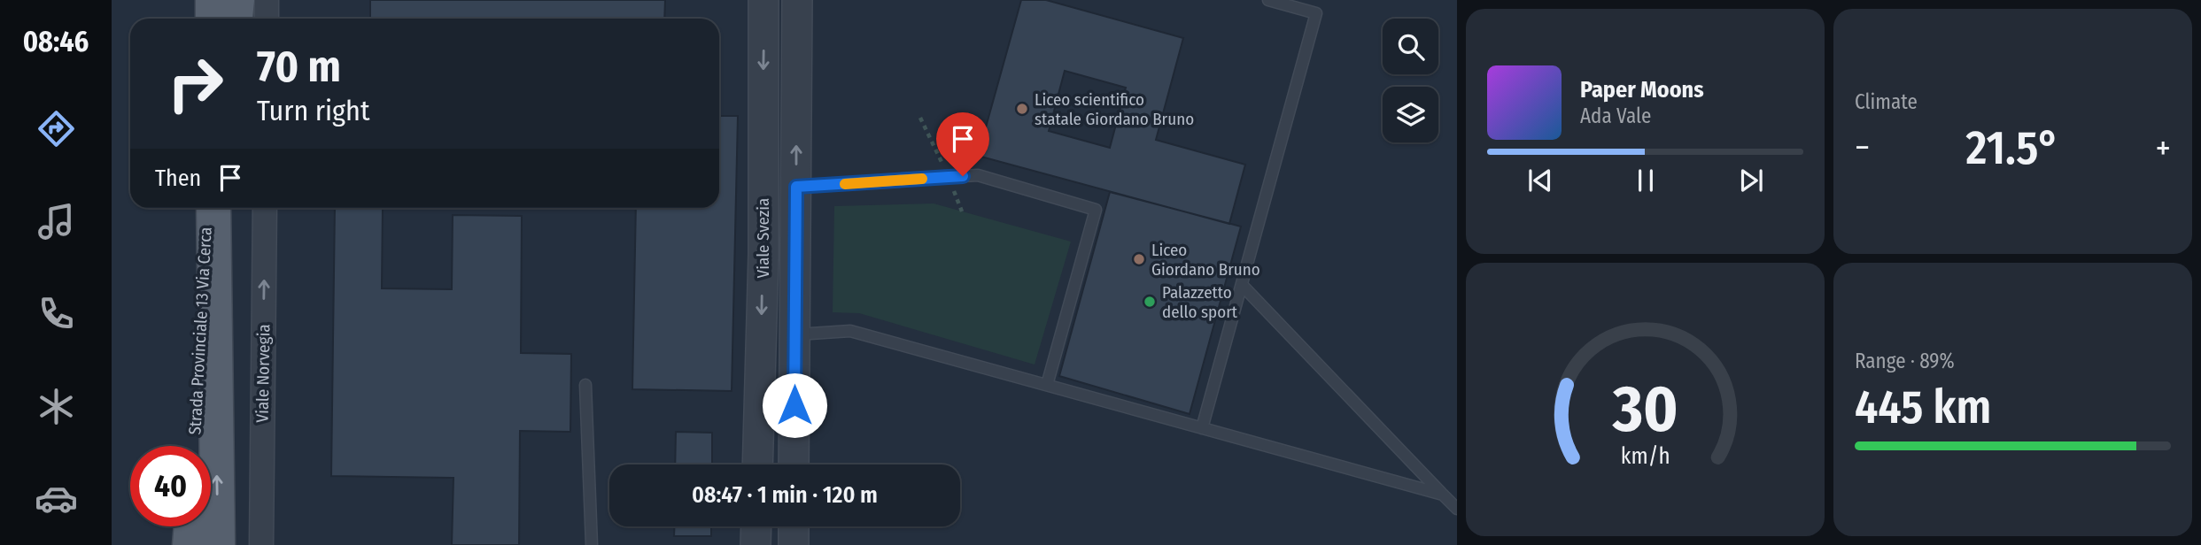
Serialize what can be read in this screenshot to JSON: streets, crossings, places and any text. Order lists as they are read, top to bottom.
{
  "streets": {
    "main road": ["Strada Provinciale 13 Via Cerca"],
    "street": ["Viale Svezia", "Viale Norvegia"]
  },
  "one_way": ["Viale Norvegia"],
  "places": ["Liceo scientifico statale Giordano Bruno", "Liceo Giordano Bruno", "Palazzetto dello sport"],
  "page": {
    "tabs": "08:46",
    "tile": [
      "Climate",
      ["Range · 89%", "445 km"]
    ],
    "turn": ["70 m", "Turn right"],
    "song": ["Paper Moons", "Ada Vale"],
    "heat": ["−", "21.5°", "+"],
    "then": "Then",
    "limit": "40",
    "trip": "08:47 · 1 min · 120 m",
    "gauge": ["30", "km/h"]
  }
}
